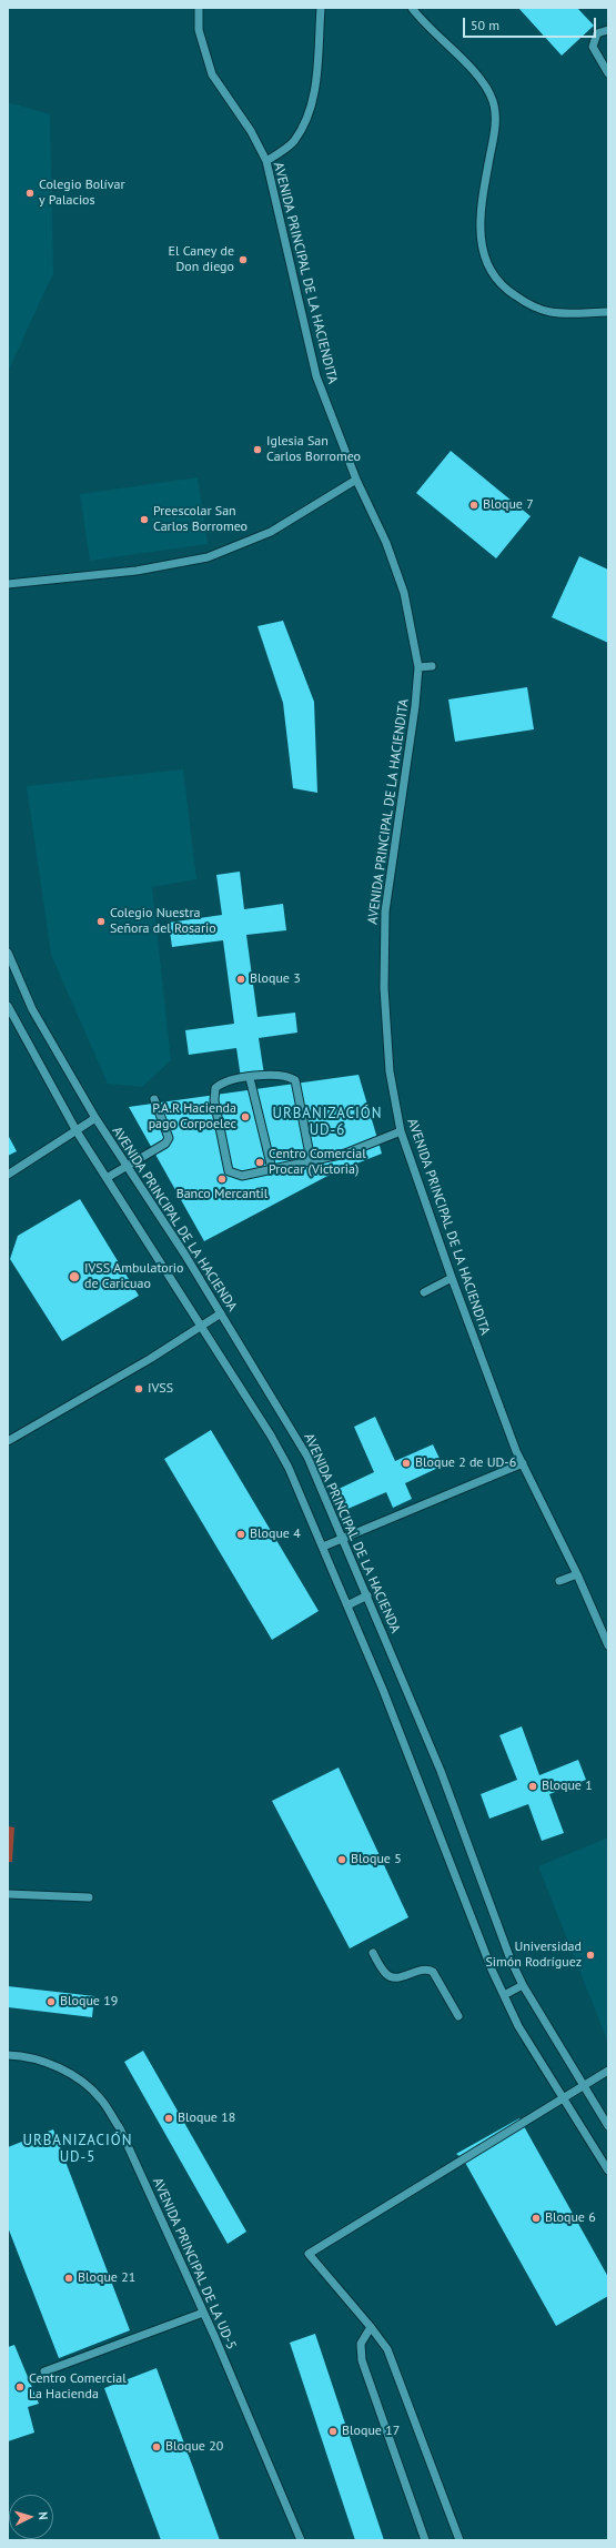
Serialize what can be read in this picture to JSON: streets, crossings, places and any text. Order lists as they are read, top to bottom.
{
  "streets": {
    "street": ["AVENIDA PRINCIPAL DE LA HACIENDITA", "AVENIDA PRINCIPAL DE LA HACIENDA", "AVENIDA PRINCIPAL DE LA UD-5"]
  },
  "districts": ["URBANIZACIÓN UD-6", "URBANIZACIÓN UD-5"],
  "places": [
    "Colegio Bolívar y Palacios",
    "El Caney de Don diego",
    "Iglesia San Carlos Borromeo",
    "Bloque 7",
    "Preescolar San Carlos Borromeo",
    "Colegio Nuestra Señora del Rosario",
    "Bloque 3",
    "P.A.R Hacienda pago Corpoelec",
    "Centro Comercial Procar (Victoria)",
    "Banco Mercantil",
    "IVSS Ambulatorio de Caricuao",
    "IVSS",
    "Bloque 2 de UD-6",
    "Bloque 4",
    "Bloque 1",
    "Bloque 5",
    "Universidad Simón Rodríguez",
    "Bloque 19",
    "Bloque 18",
    "Bloque 6",
    "Bloque 21",
    "Centro Comercial La Hacienda",
    "Bloque 17",
    "Bloque 20"
  ],
  "scale_bar": "50 m",
  "north": "right"
}
